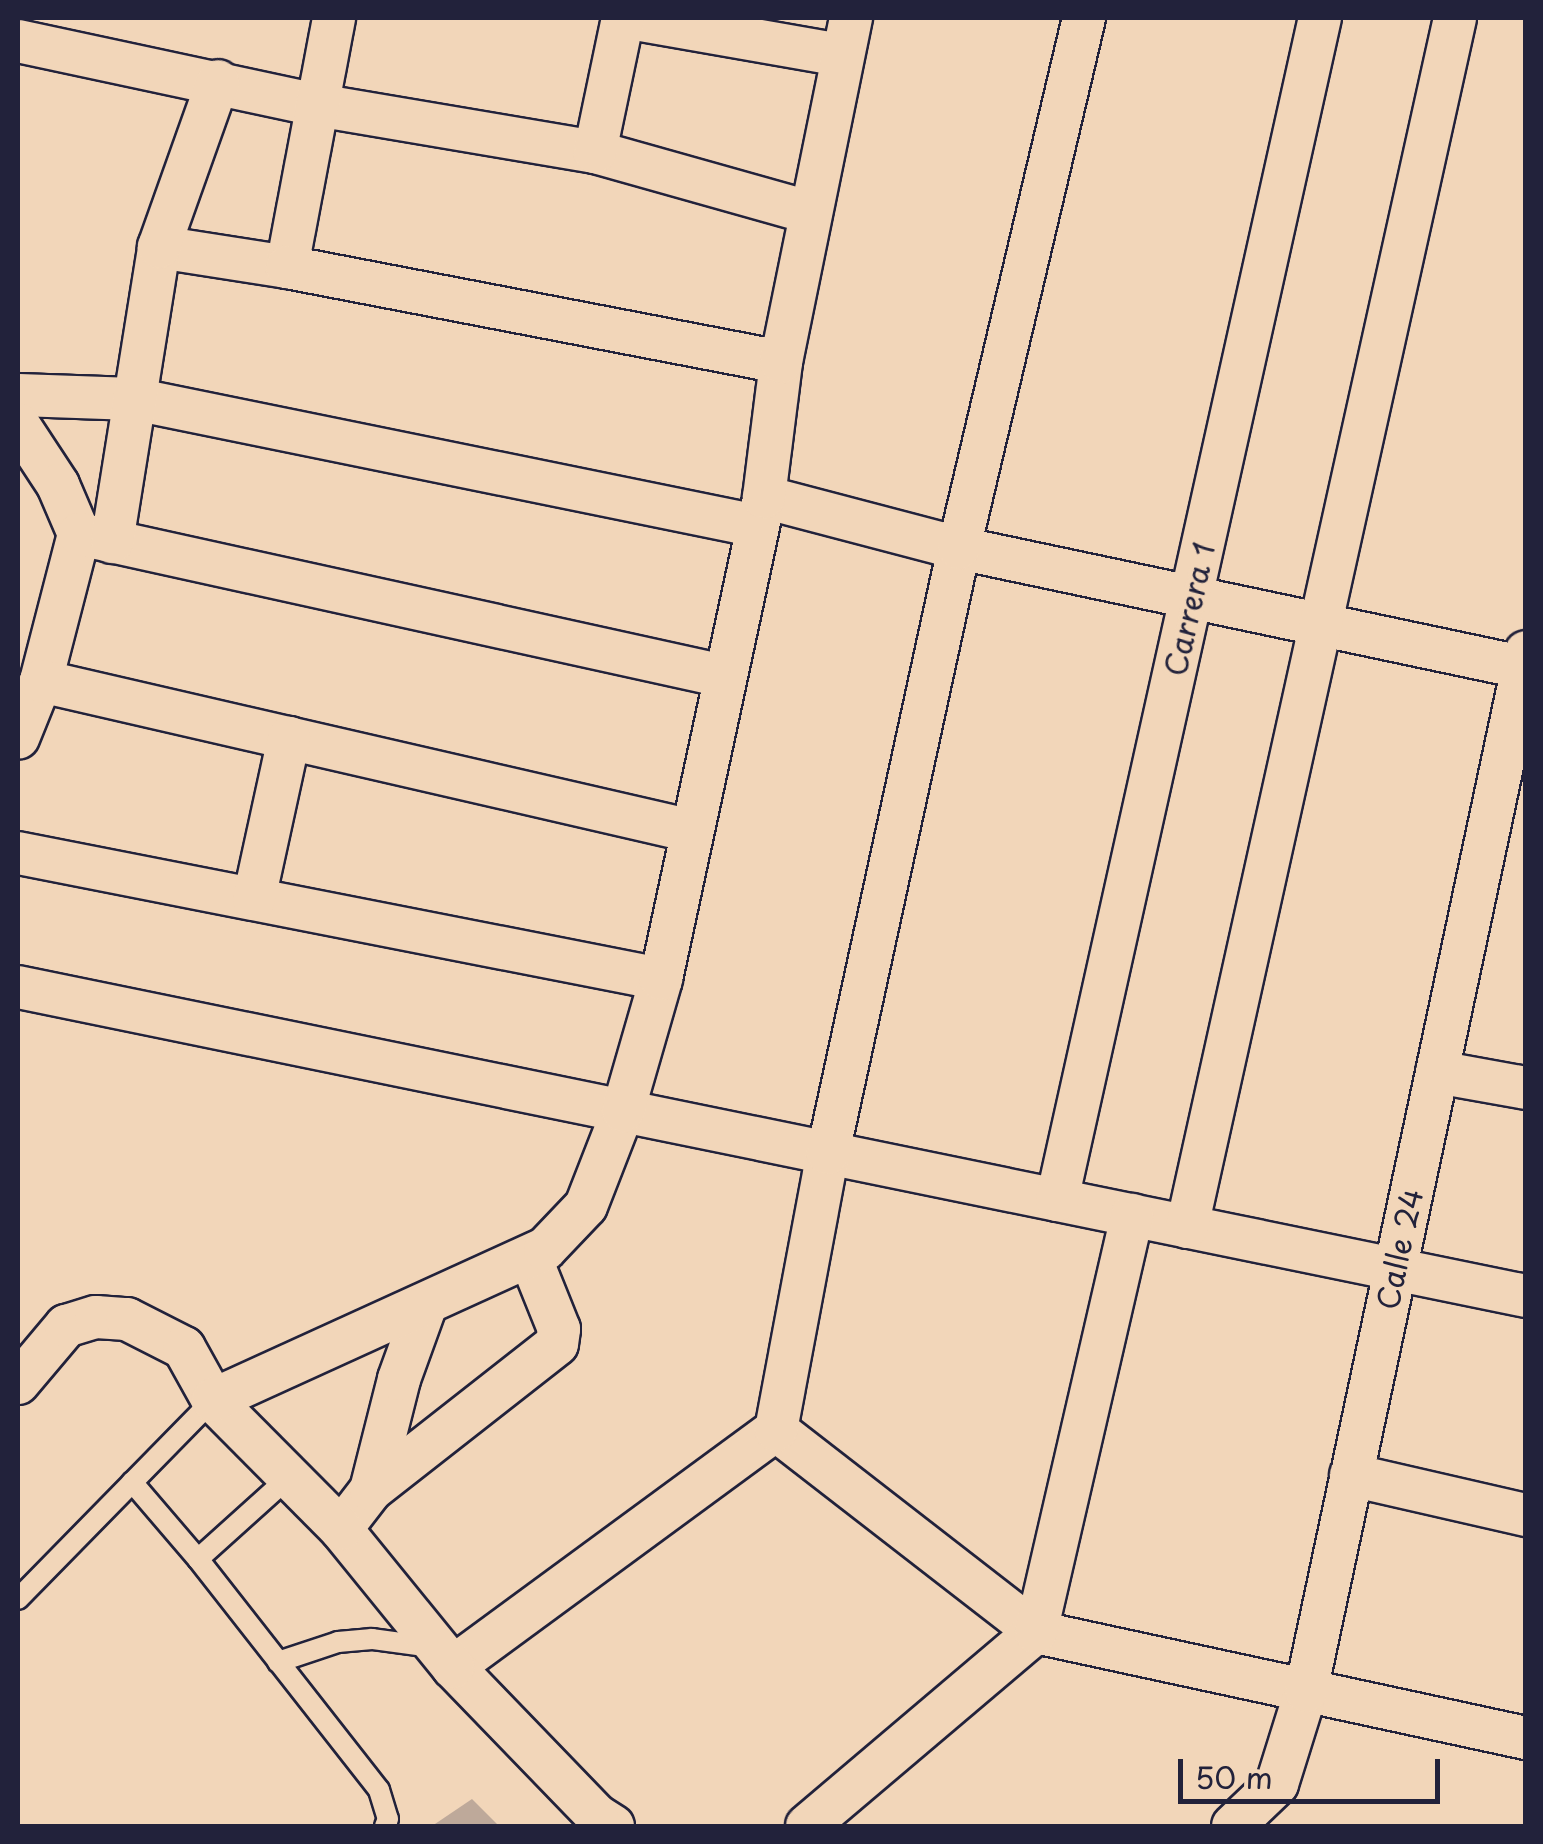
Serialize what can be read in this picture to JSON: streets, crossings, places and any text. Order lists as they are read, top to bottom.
{
  "streets": {
    "street": ["Carrera 1", "Calle 24"]
  },
  "scale_bar": "50 m"
}
